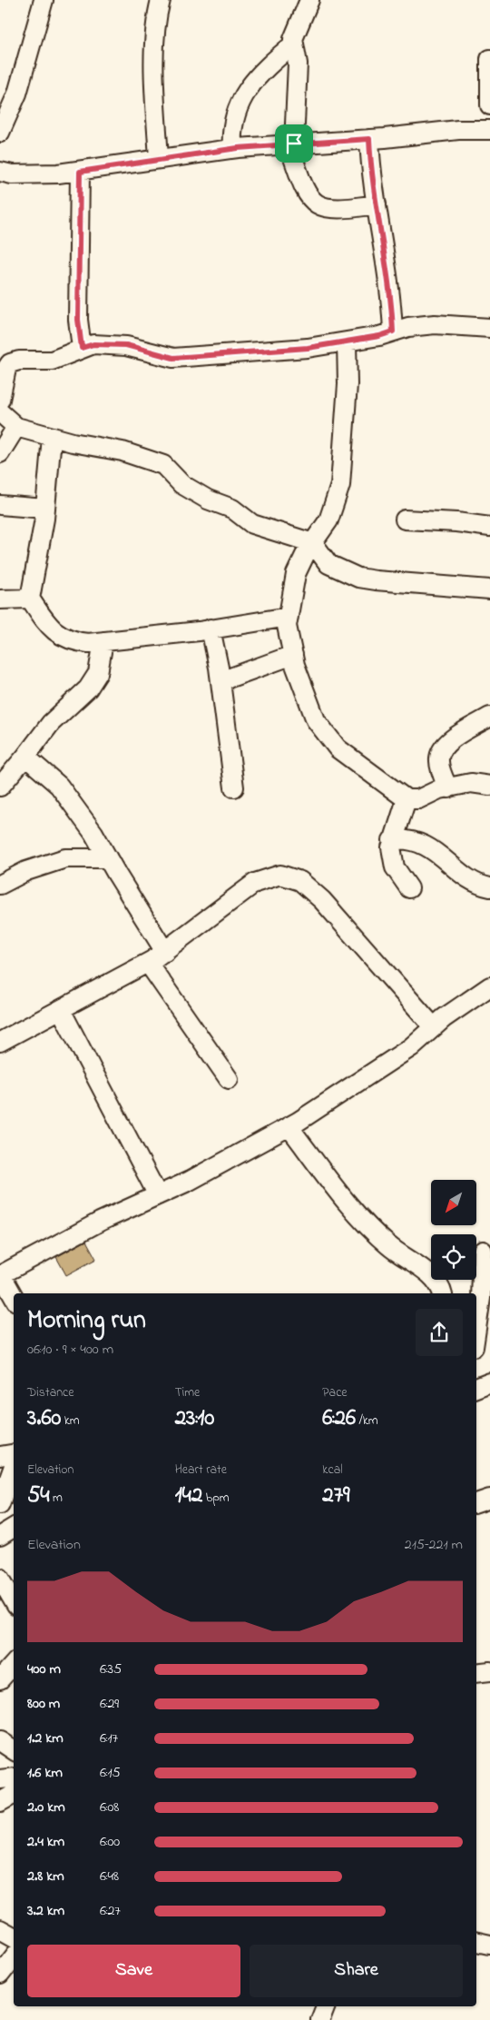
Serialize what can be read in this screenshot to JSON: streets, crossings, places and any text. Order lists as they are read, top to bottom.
{
  "north": "bottom left",
  "page": {
    "heading": ["Morning run", "06:10 · 9 × 400 m"],
    "stats": [
      ["Distance", "3.60 km"],
      ["Time", "23:10"],
      ["Pace", "6:26 /km"],
      ["Elevation", "54 m"],
      ["Heart rate", "142 bpm"],
      ["kcal", "279"]
    ],
    "chart": ["Elevation", "215–221 m"],
    "list": [
      {
        "name": "400 m",
        "note": "6:35"
      },
      {
        "name": "800 m",
        "note": "6:29"
      },
      {
        "name": "1.2 km",
        "note": "6:17"
      },
      {
        "name": "1.6 km",
        "note": "6:15"
      },
      {
        "name": "2.0 km",
        "note": "6:08"
      },
      {
        "name": "2.4 km",
        "note": "6:00"
      },
      {
        "name": "2.8 km",
        "note": "6:48"
      },
      {
        "name": "3.2 km",
        "note": "6:27"
      }
    ],
    "buttons": ["Save", "Share"]
  }
}
